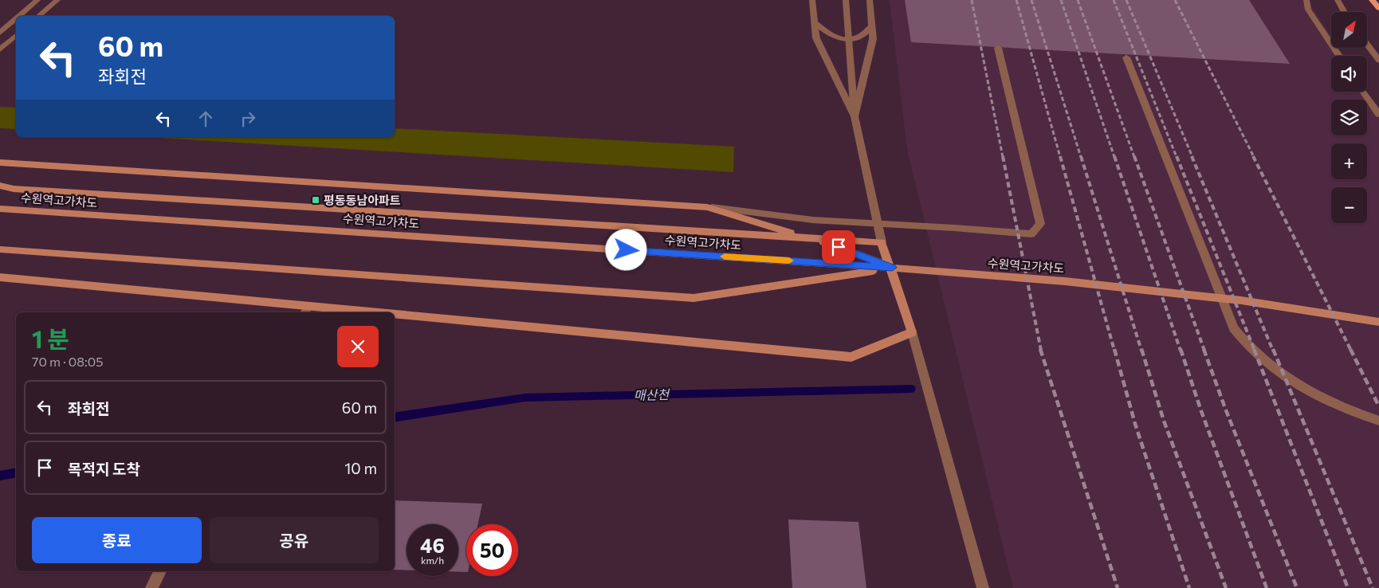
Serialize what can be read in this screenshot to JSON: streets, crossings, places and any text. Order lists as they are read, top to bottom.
{
  "streets": {
    "main road": ["수원역고가차도"]
  },
  "water": ["매산천"],
  "places": {
    "transit": ["평동동남아파트"]
  },
  "north": "top right",
  "page": {
    "map_buttons": ["+", "−"],
    "turn": ["60 m", "좌회전"],
    "heading": ["1 분", "70 m · 08:05"],
    "list": [
      {
        "name": "좌회전",
        "value": "60 m"
      },
      {
        "name": "목적지 도착",
        "value": "10 m"
      }
    ],
    "buttons": ["종료", "공유"],
    "speed": "46 km/h",
    "limit": "50"
  }
}
